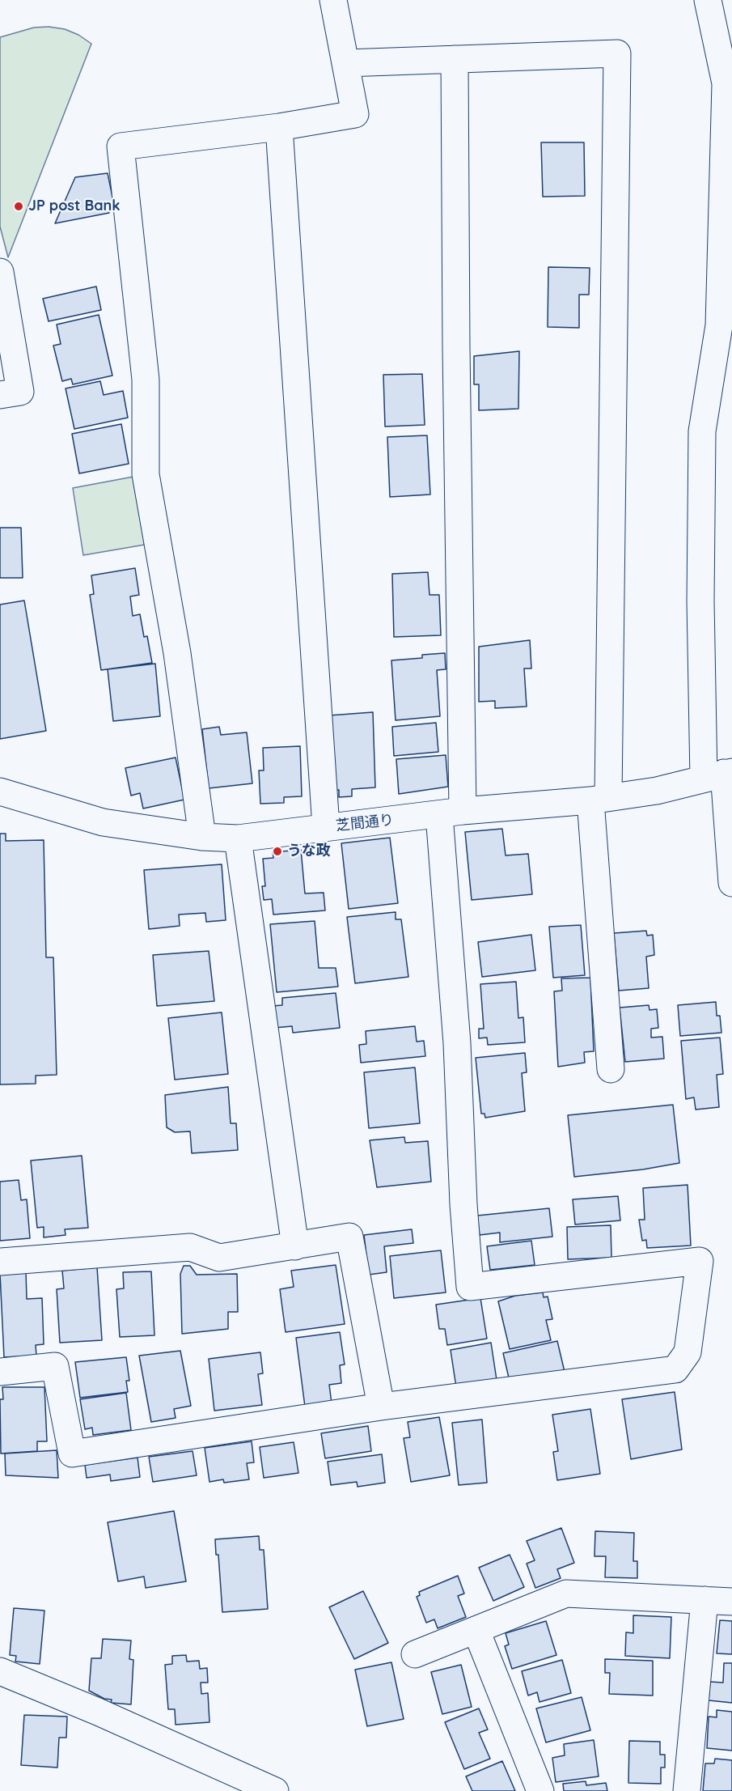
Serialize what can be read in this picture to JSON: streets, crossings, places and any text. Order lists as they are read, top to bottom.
{
  "streets": {
    "street": ["芝間通り"]
  },
  "places": ["JP post Bank", "うな政"]
}
